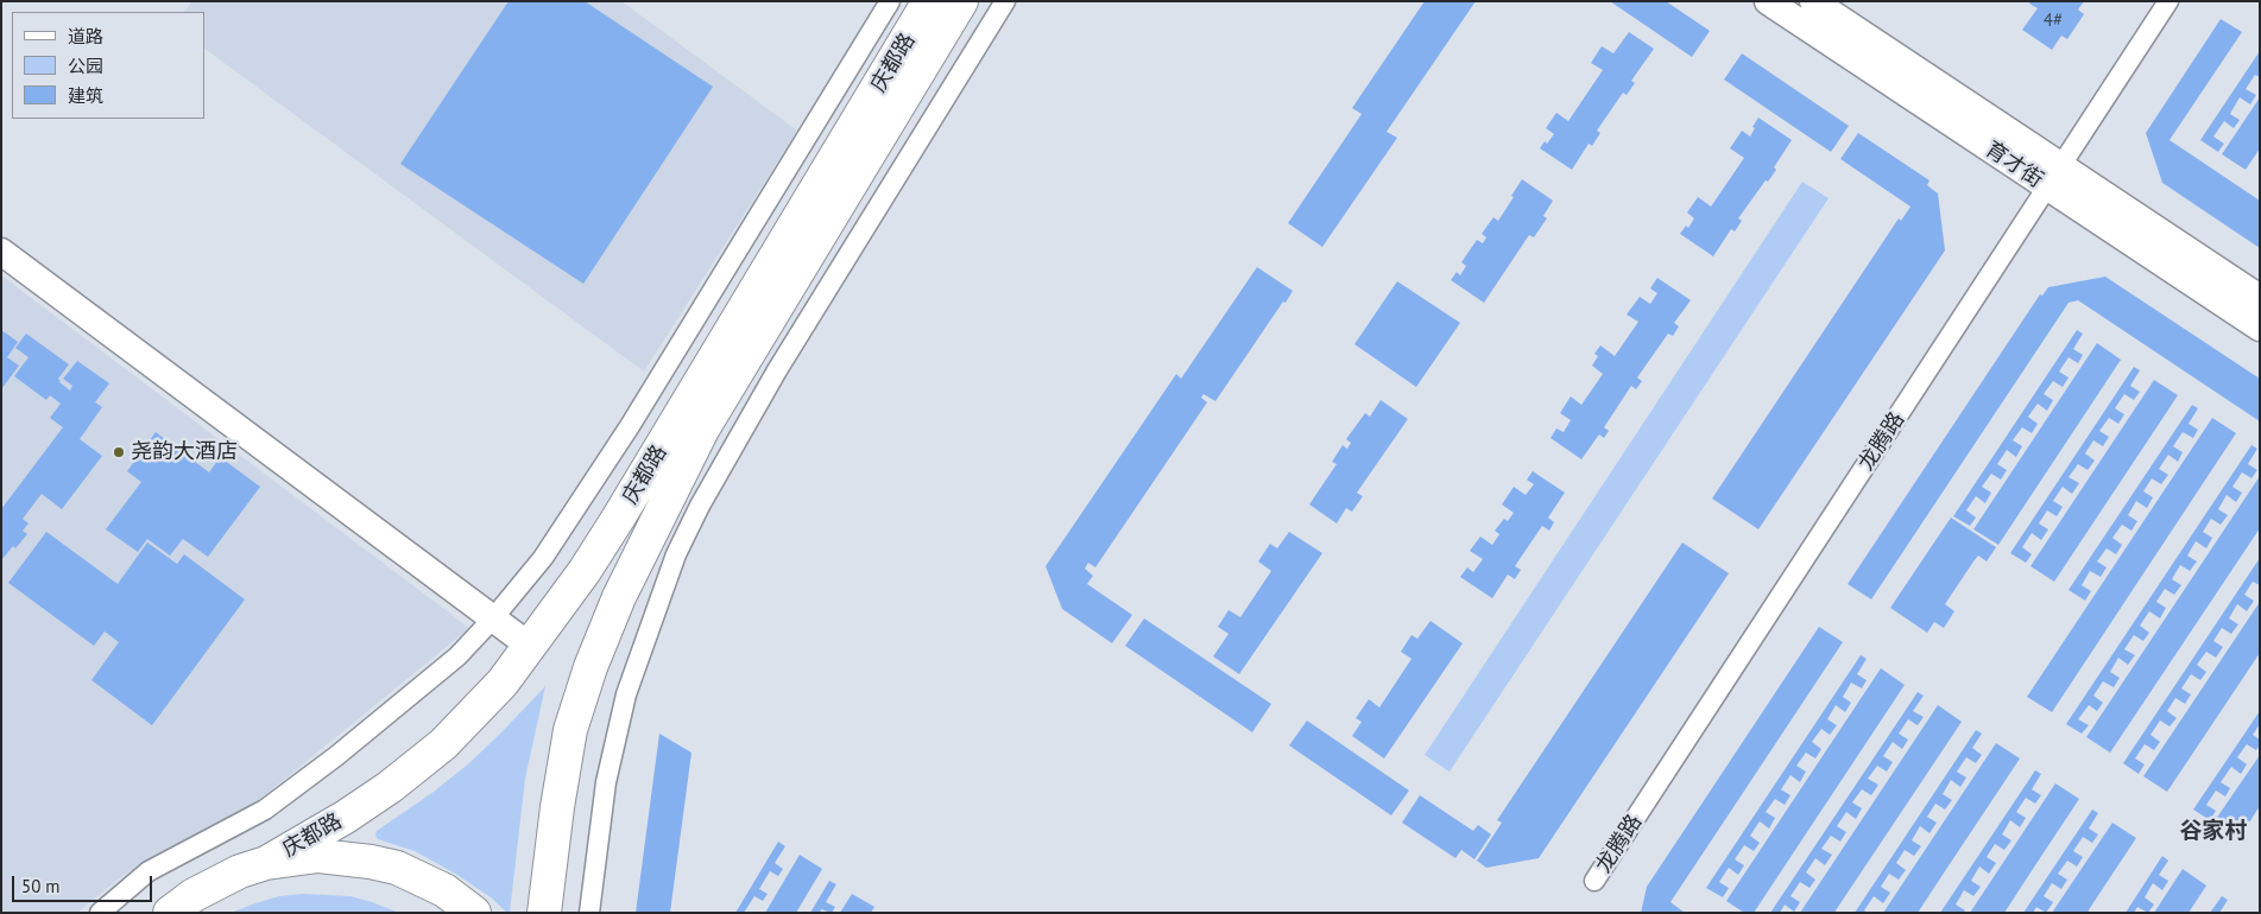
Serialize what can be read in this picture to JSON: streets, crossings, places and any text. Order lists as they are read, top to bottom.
{
  "streets": {
    "highway": ["庆都路"],
    "street": ["育才街", "龙腾路"]
  },
  "crossings": [
    ["育才街", "龙腾路"]
  ],
  "districts": ["谷家村"],
  "places": ["尧韵大酒店"],
  "house_numbers": ["4#"],
  "legend": ["道路", "公园", "建筑"],
  "scale_bar": "50 m"
}
